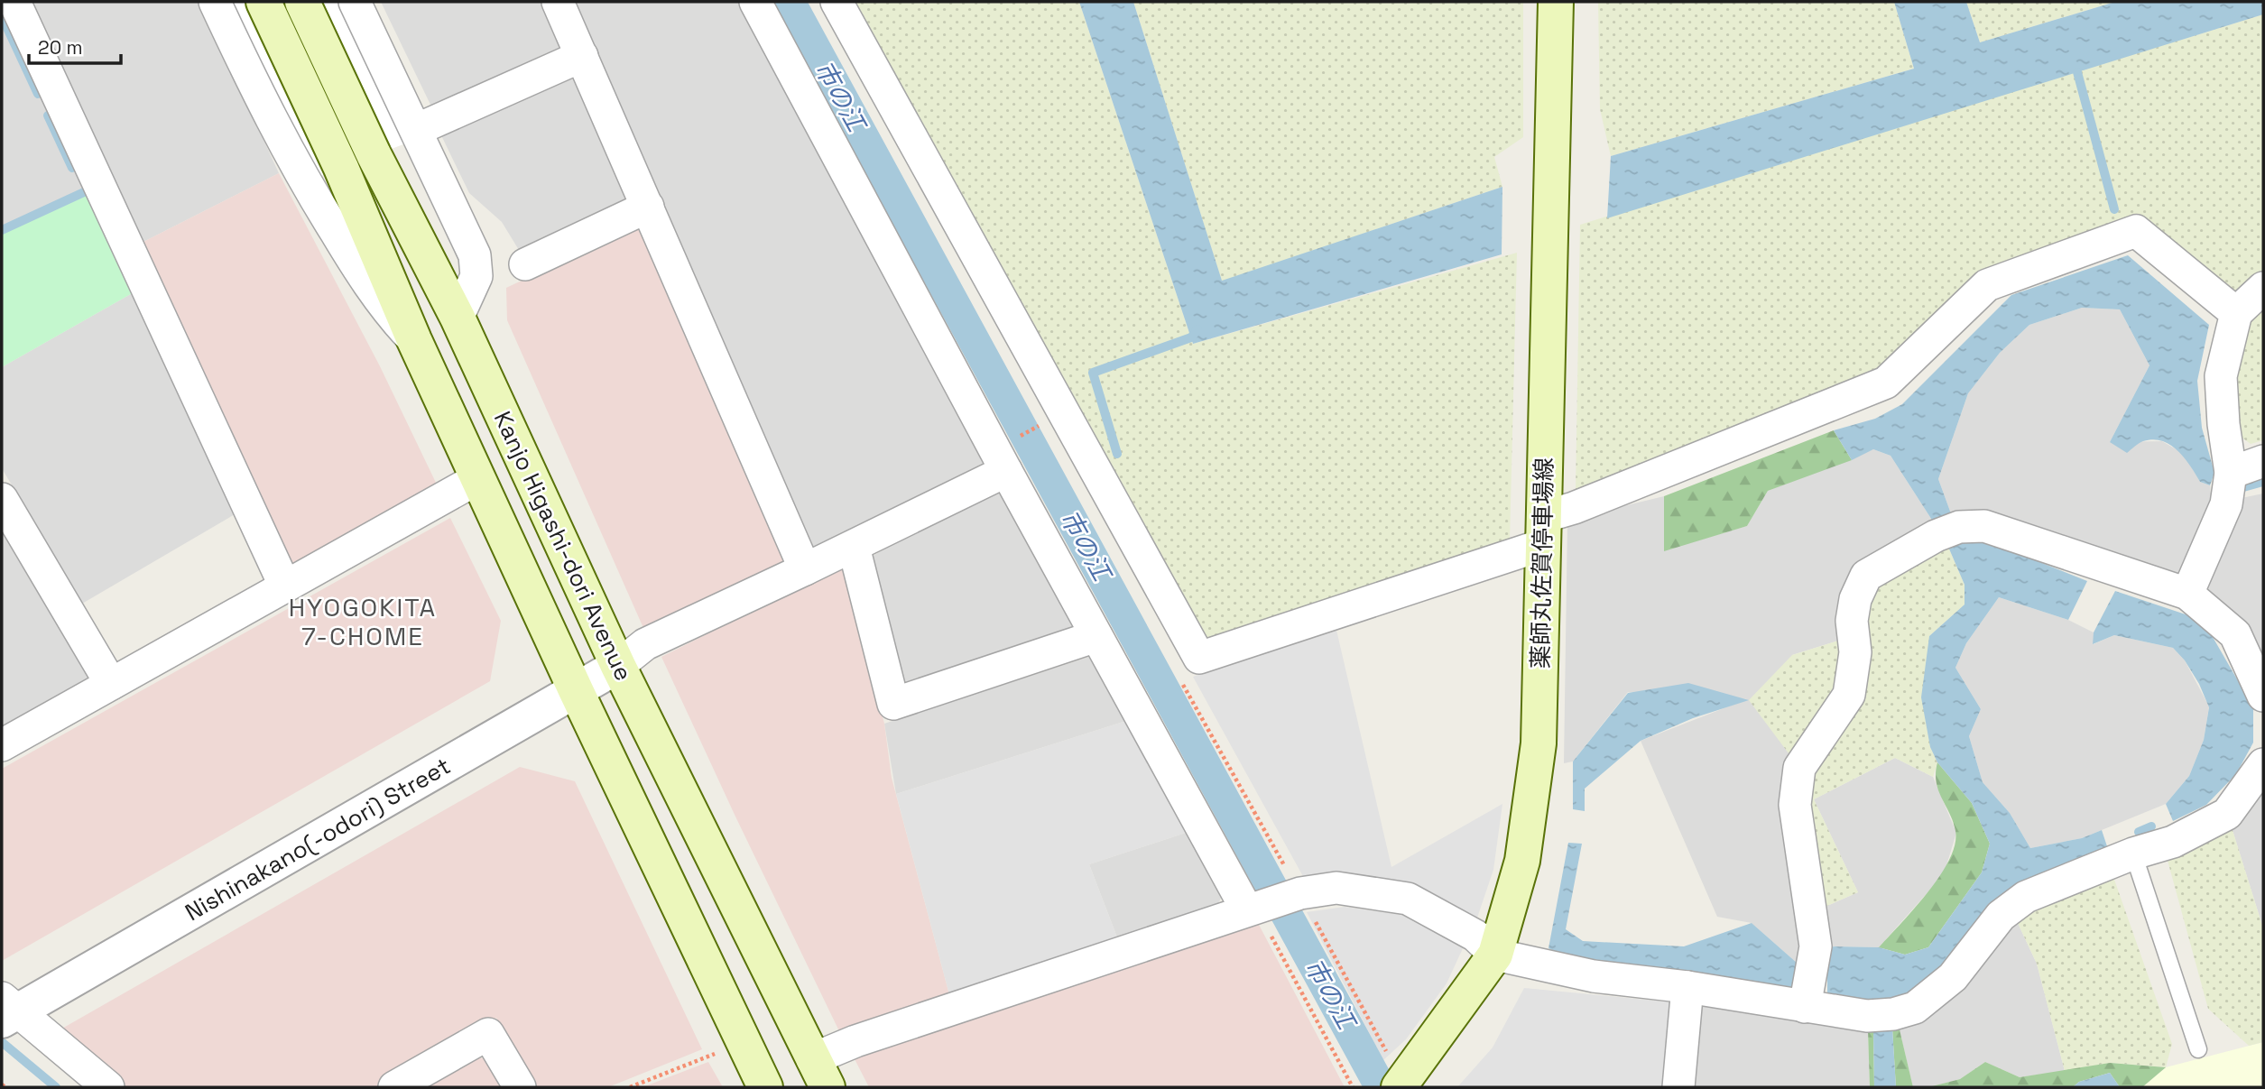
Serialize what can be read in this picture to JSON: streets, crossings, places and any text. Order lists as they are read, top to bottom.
{
  "streets": {
    "main road": ["Kanjo Higashi-dori Avenue", "薬師丸佐賀停車場線"],
    "street": ["Nishinakano(-odori) Street"]
  },
  "crossings": [
    ["Kanjo Higashi-dori Avenue", "Nishinakano(-odori) Street"]
  ],
  "districts": ["HYOGOKITA 7-CHOME"],
  "water": ["市の江"],
  "scale_bar": "20 m"
}
